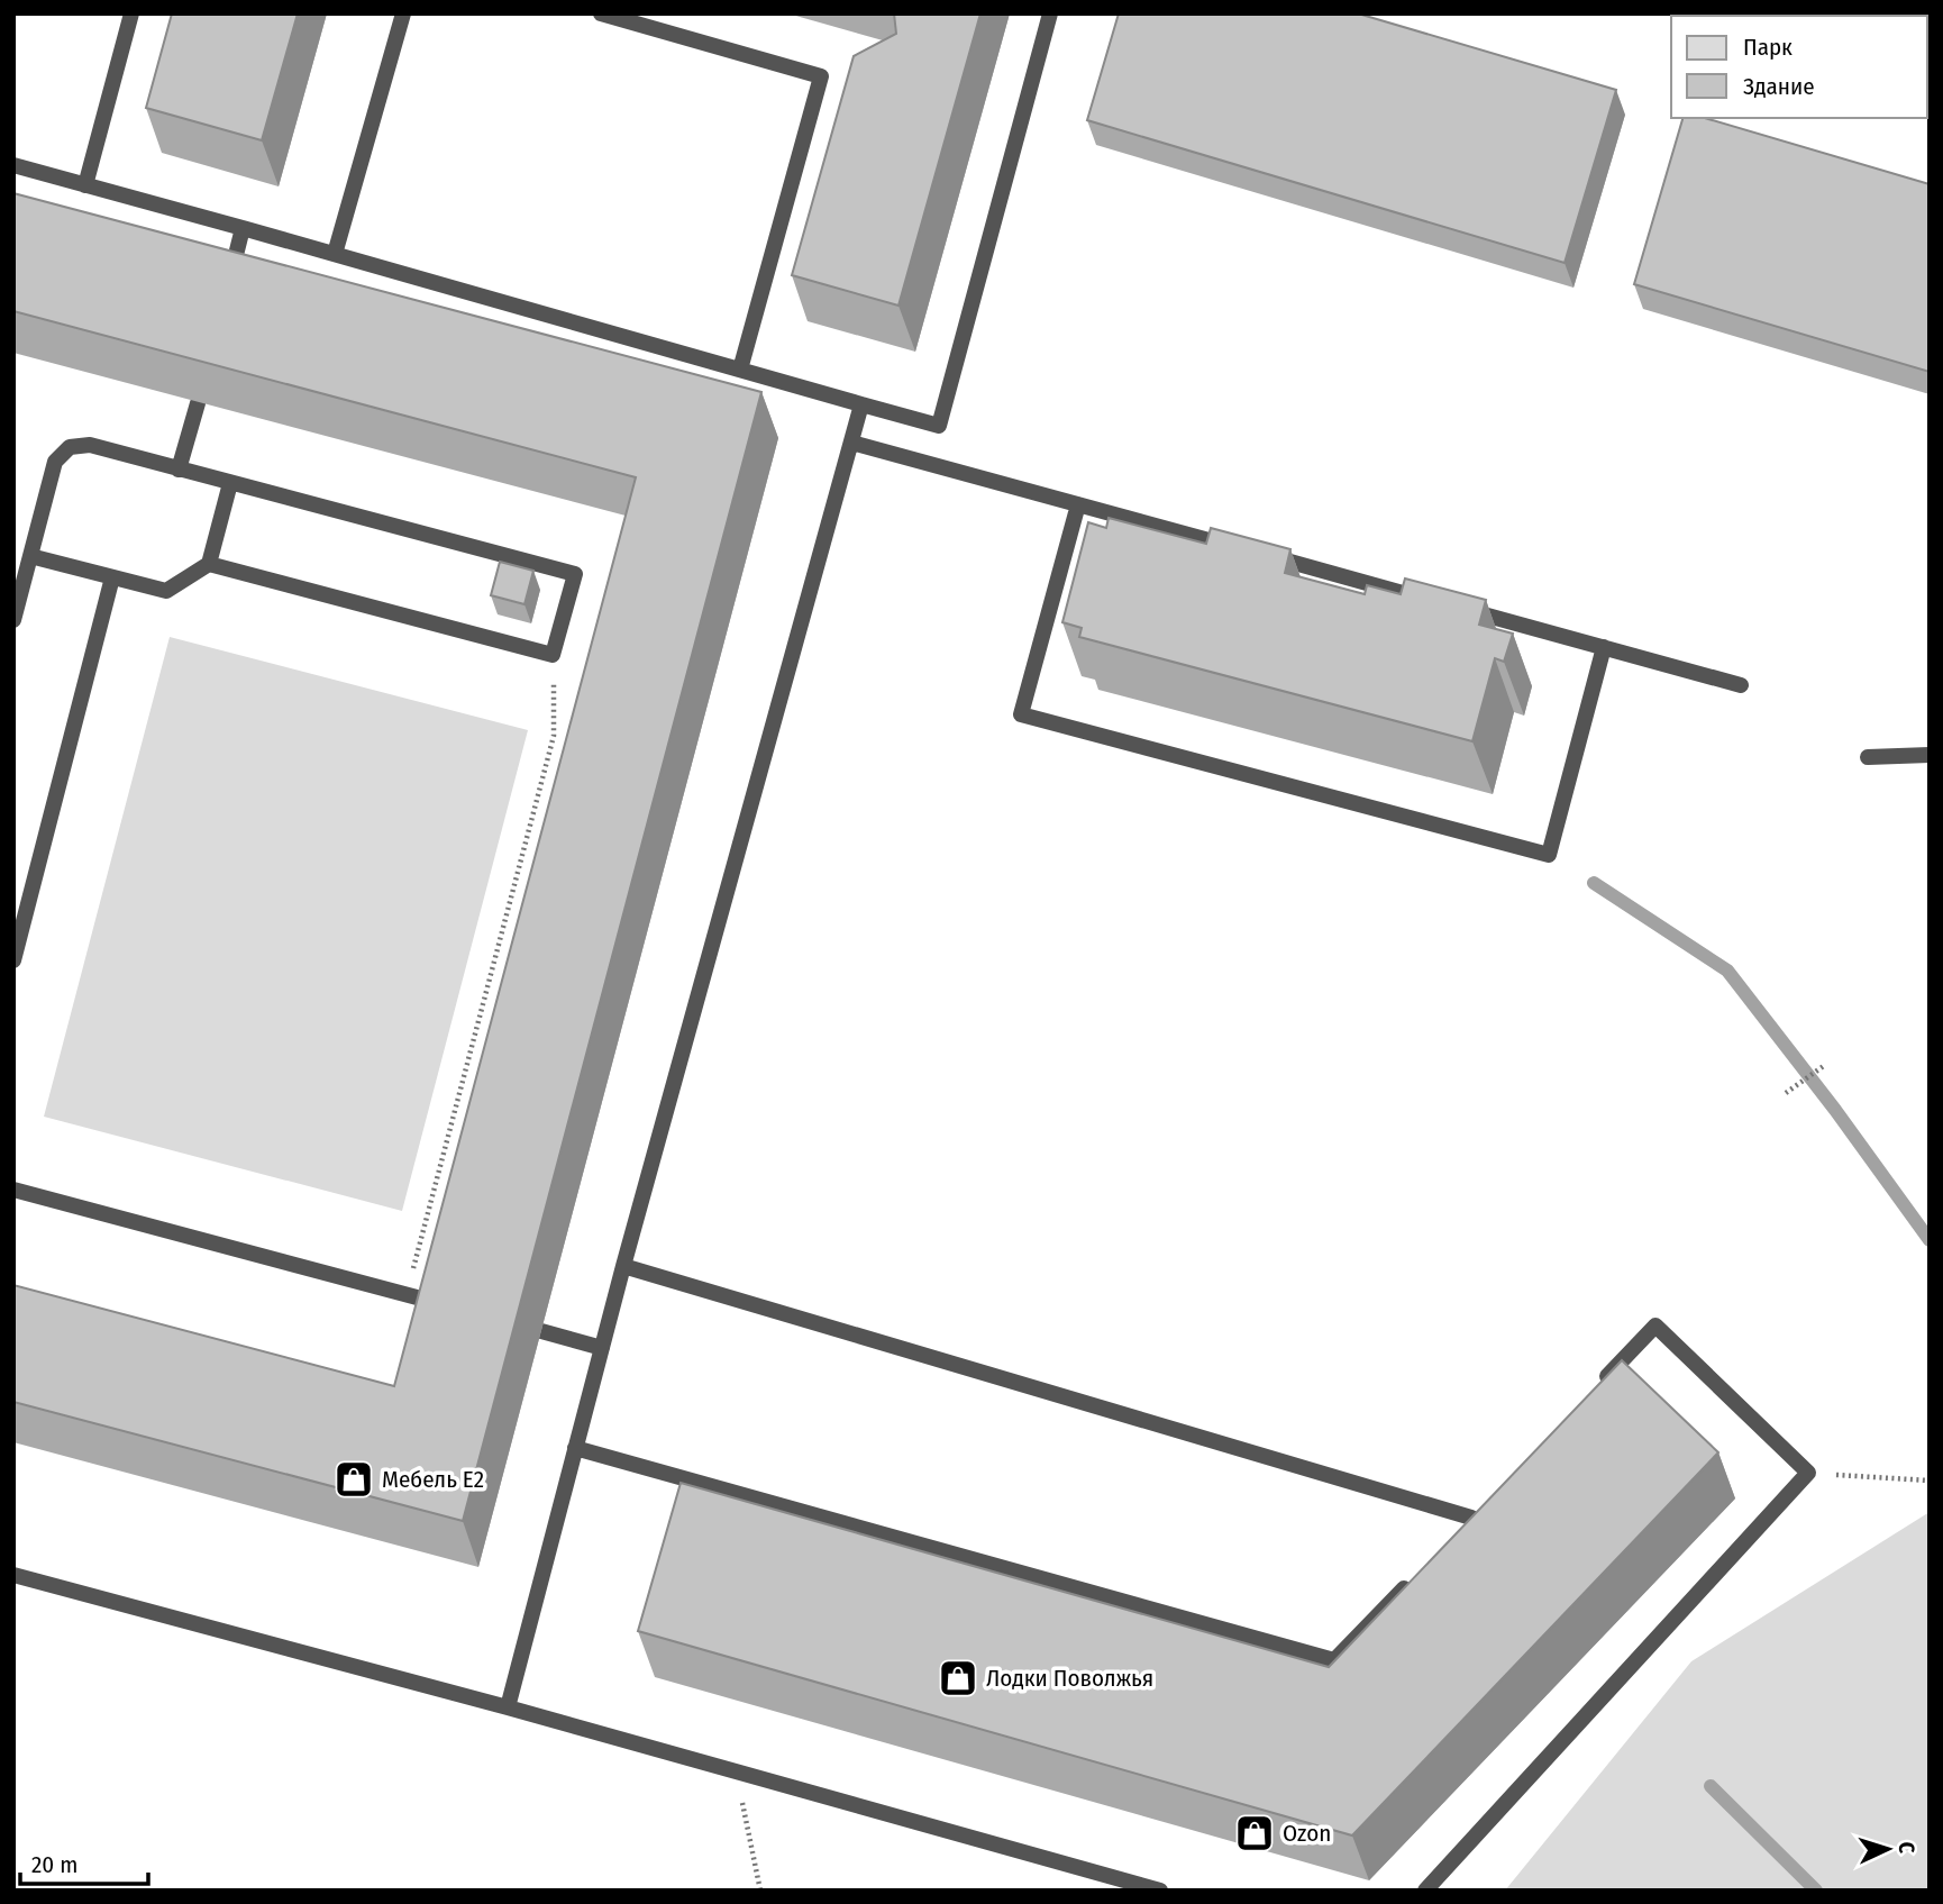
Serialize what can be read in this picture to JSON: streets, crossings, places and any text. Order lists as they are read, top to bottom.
{
  "places": {
    "shop": ["Мебель Е2", "Лодки Поволжья", "Ozon"]
  },
  "legend": ["Парк", "Здание"],
  "scale_bar": "20 m",
  "north": "right"
}
